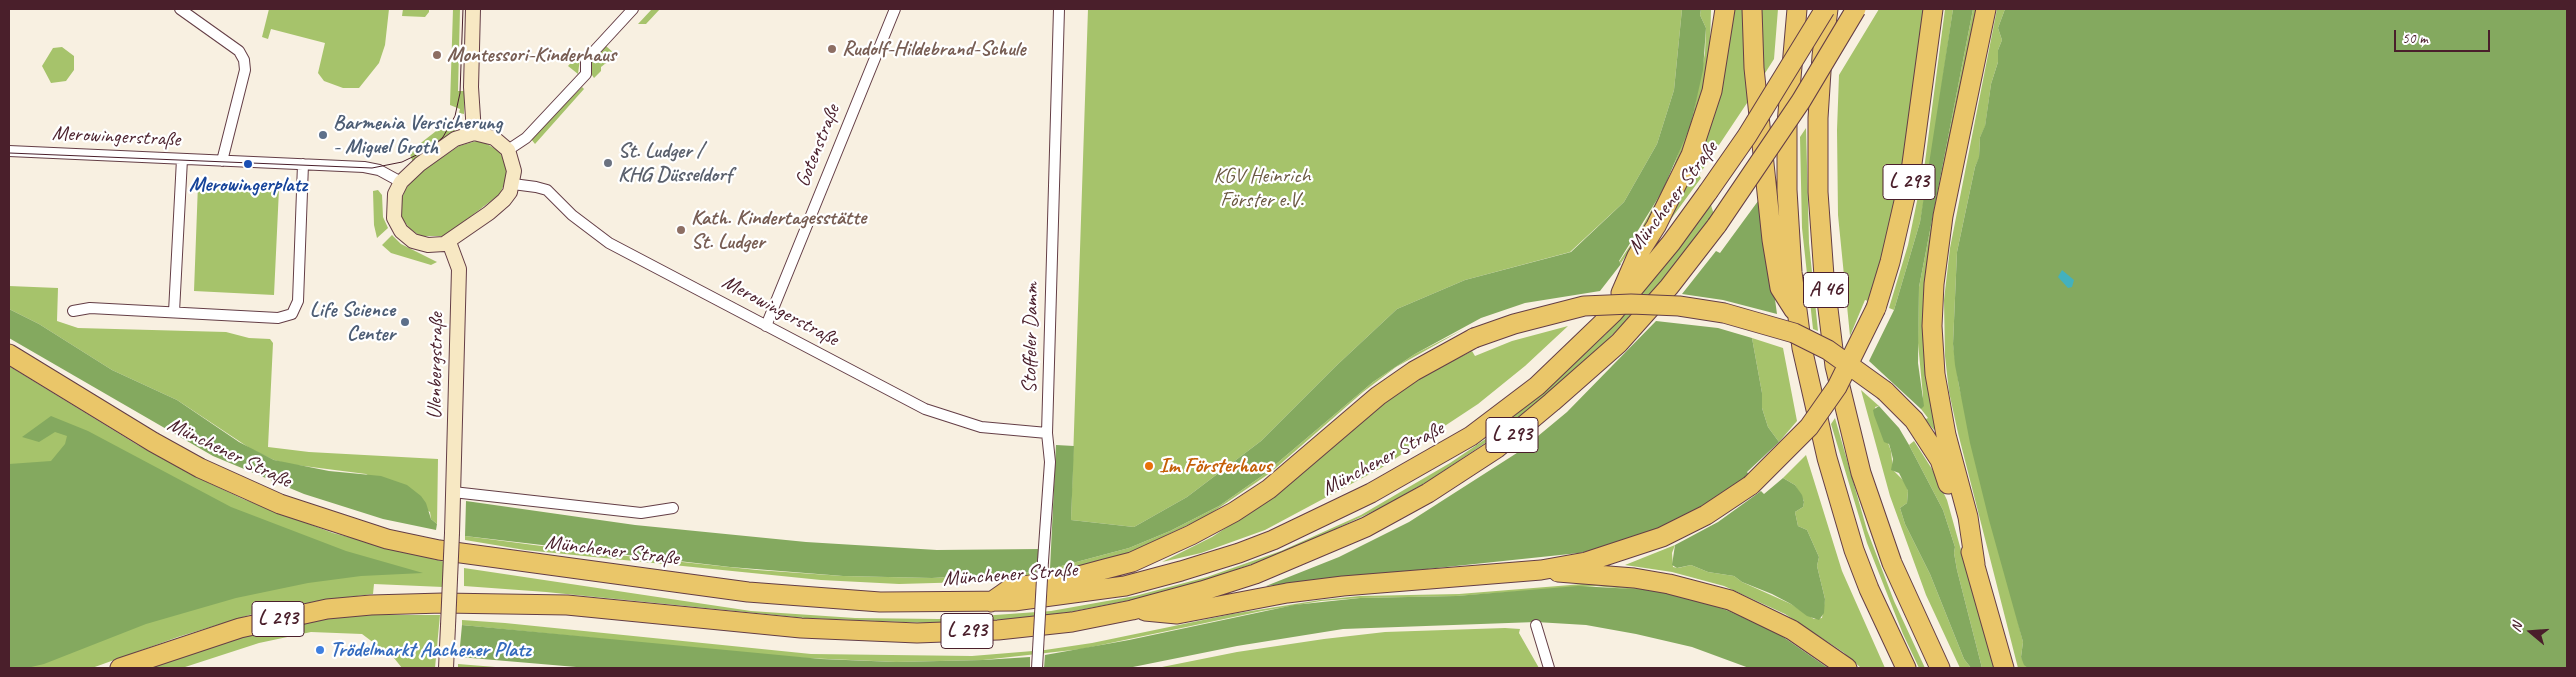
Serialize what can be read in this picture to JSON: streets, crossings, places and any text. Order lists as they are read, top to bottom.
{
  "streets": {
    "highway": ["L 293", "Münchener Straße", "A 46"],
    "street": [
      "Merowingerstraße",
      "Gotenstraße",
      "Stoffeler Damm",
      "Ulenbergstraße"
    ]
  },
  "crossings": [
    ["Merowingerstraße", "Gotenstraße"],
    ["Merowingerstraße", "Stoffeler Damm"],
    ["Merowingerstraße", "Ulenbergstraße"],
    ["Münchener Straße", "A 46"]
  ],
  "parks": ["KGV Heinrich Förster e.V."],
  "places": [
    "Rudolf-Hildebrand-Schule",
    "Montessori-Kinderhaus",
    "Barmenia Versicherung - Miguel Groth",
    "St. Ludger / KHG Düsseldorf",
    "Merowingerplatz",
    "Kath. Kindertagesstätte St. Ludger",
    "Life Science Center",
    "Im Försterhaus",
    "Trödelmarkt Aachener Platz"
  ],
  "scale_bar": "50 m",
  "north": "left"
}
